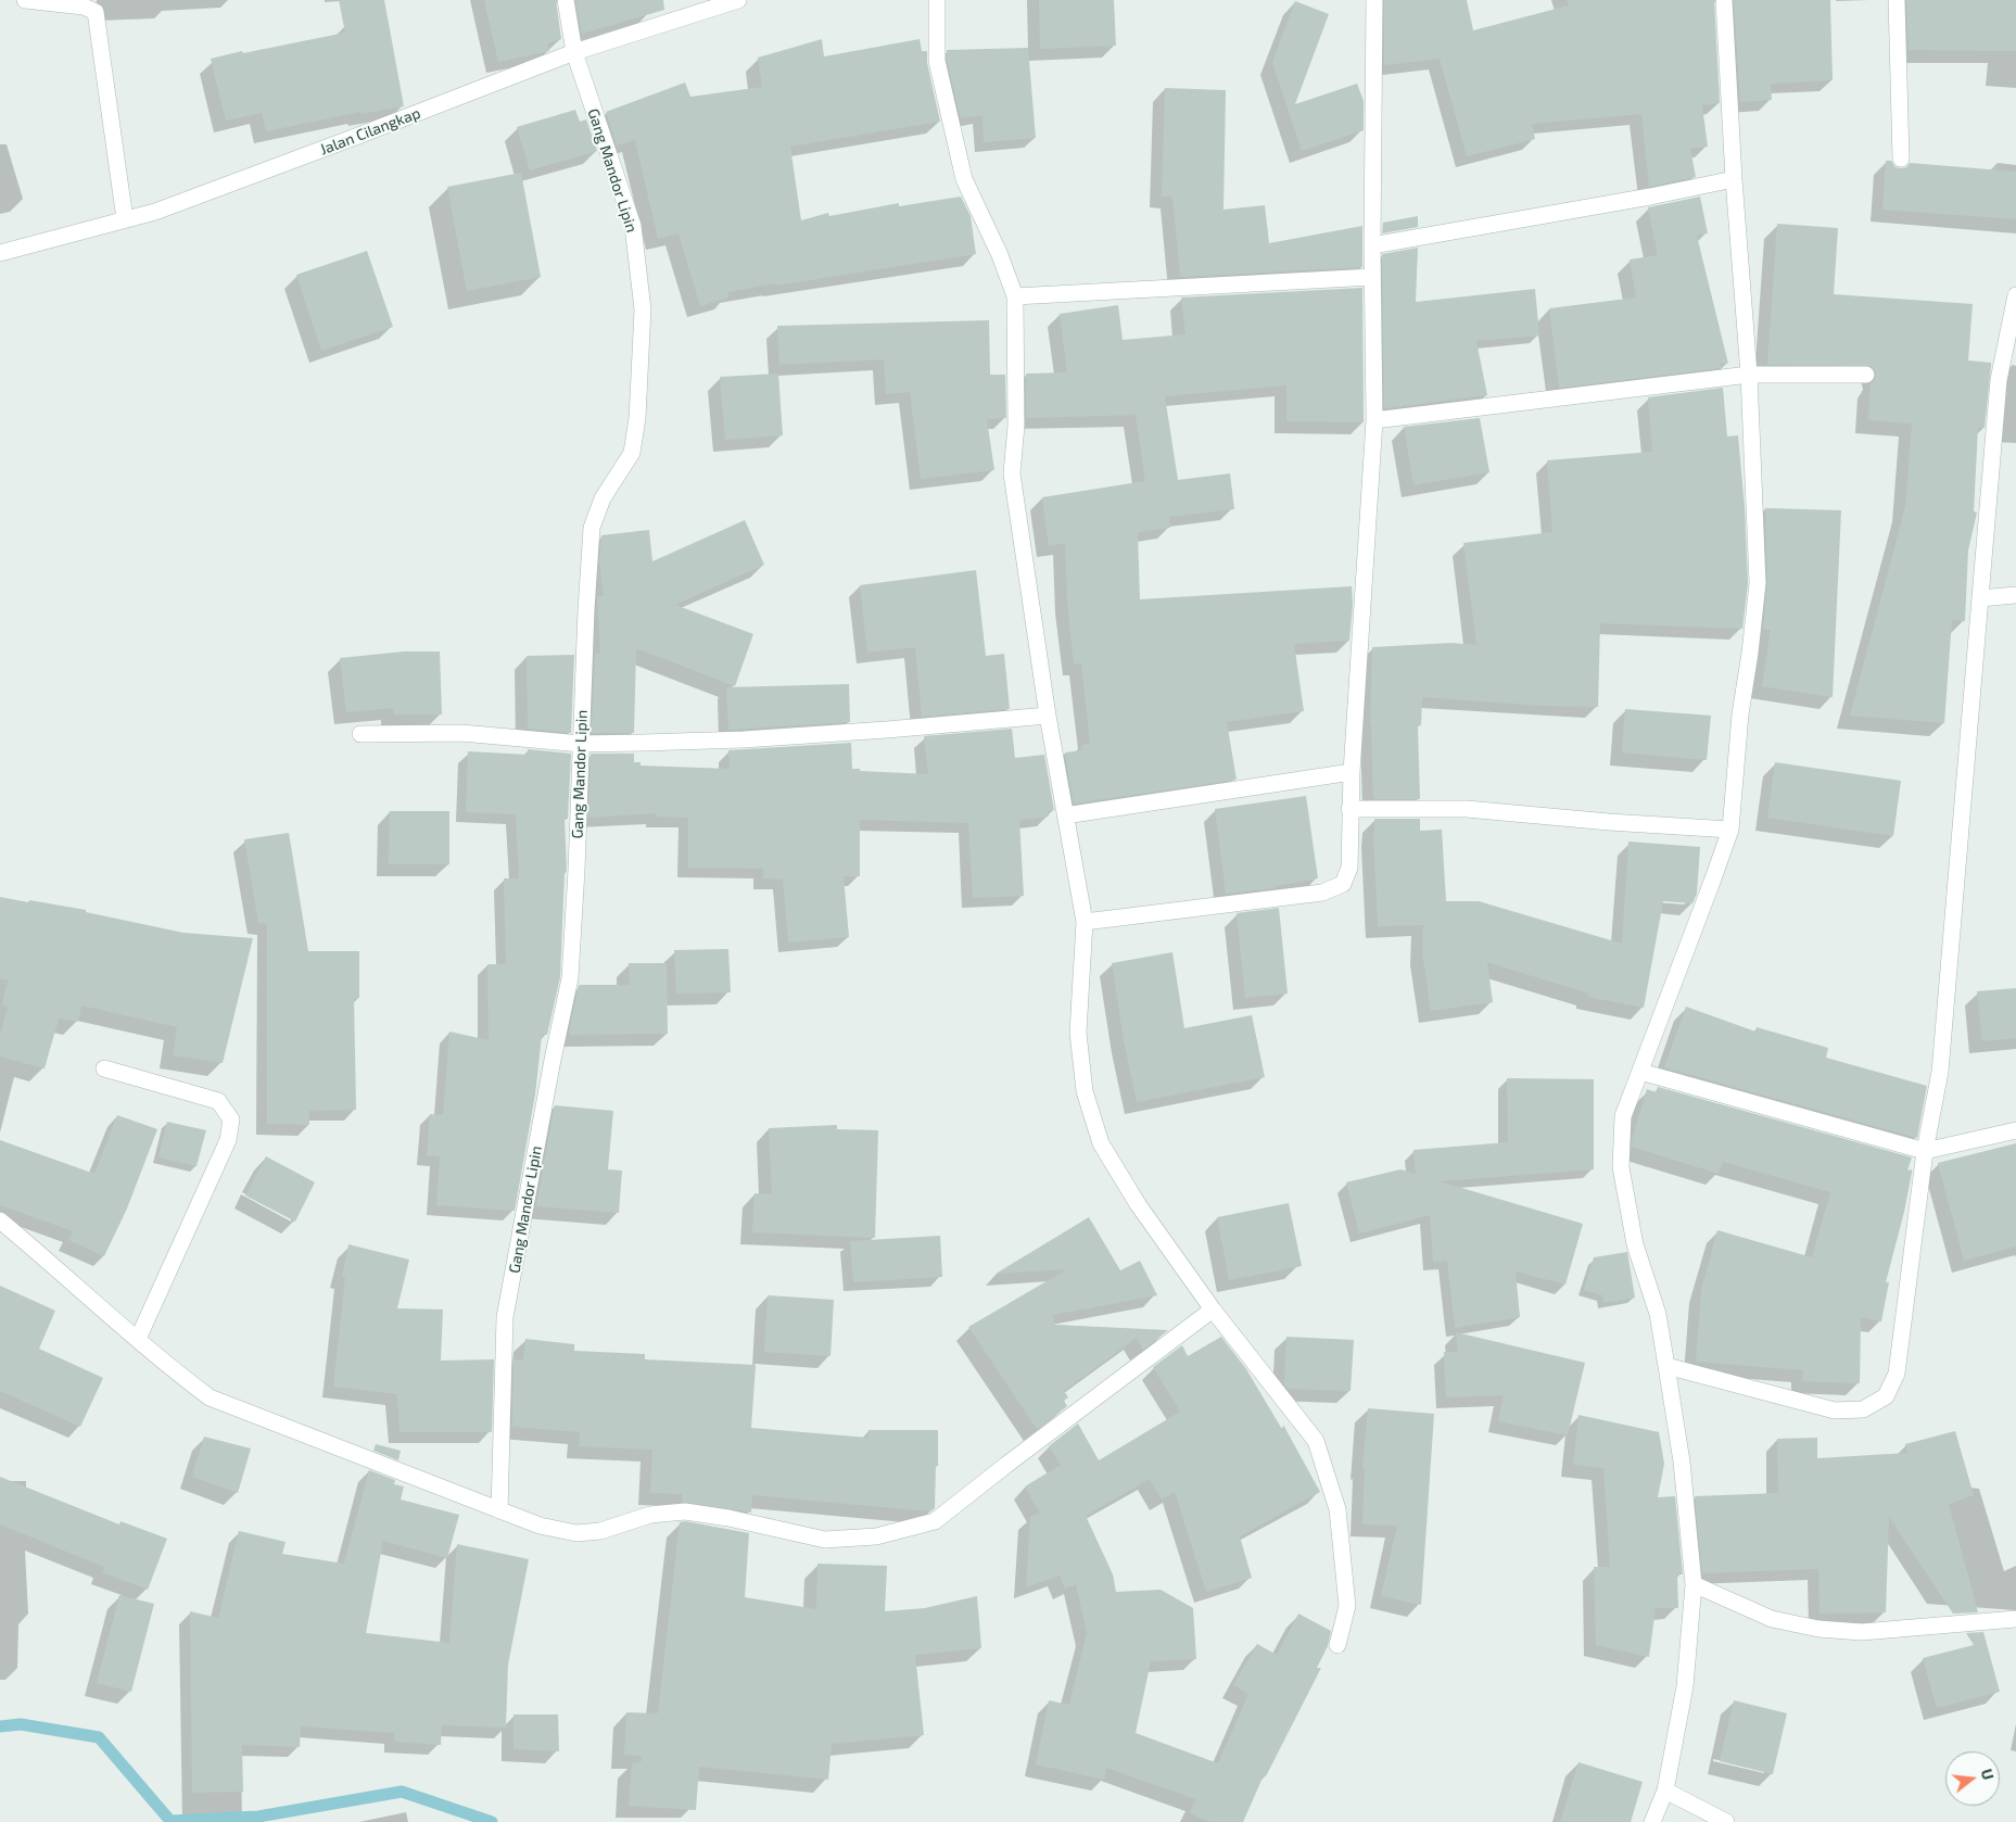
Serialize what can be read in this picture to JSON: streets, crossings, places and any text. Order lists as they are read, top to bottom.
{
  "streets": {
    "street": ["Jalan Cilangkap", "Gang Mandor Lipin"]
  },
  "crossings": [
    ["Jalan Cilangkap", "Gang Mandor Lipin"]
  ],
  "north": "right"
}
